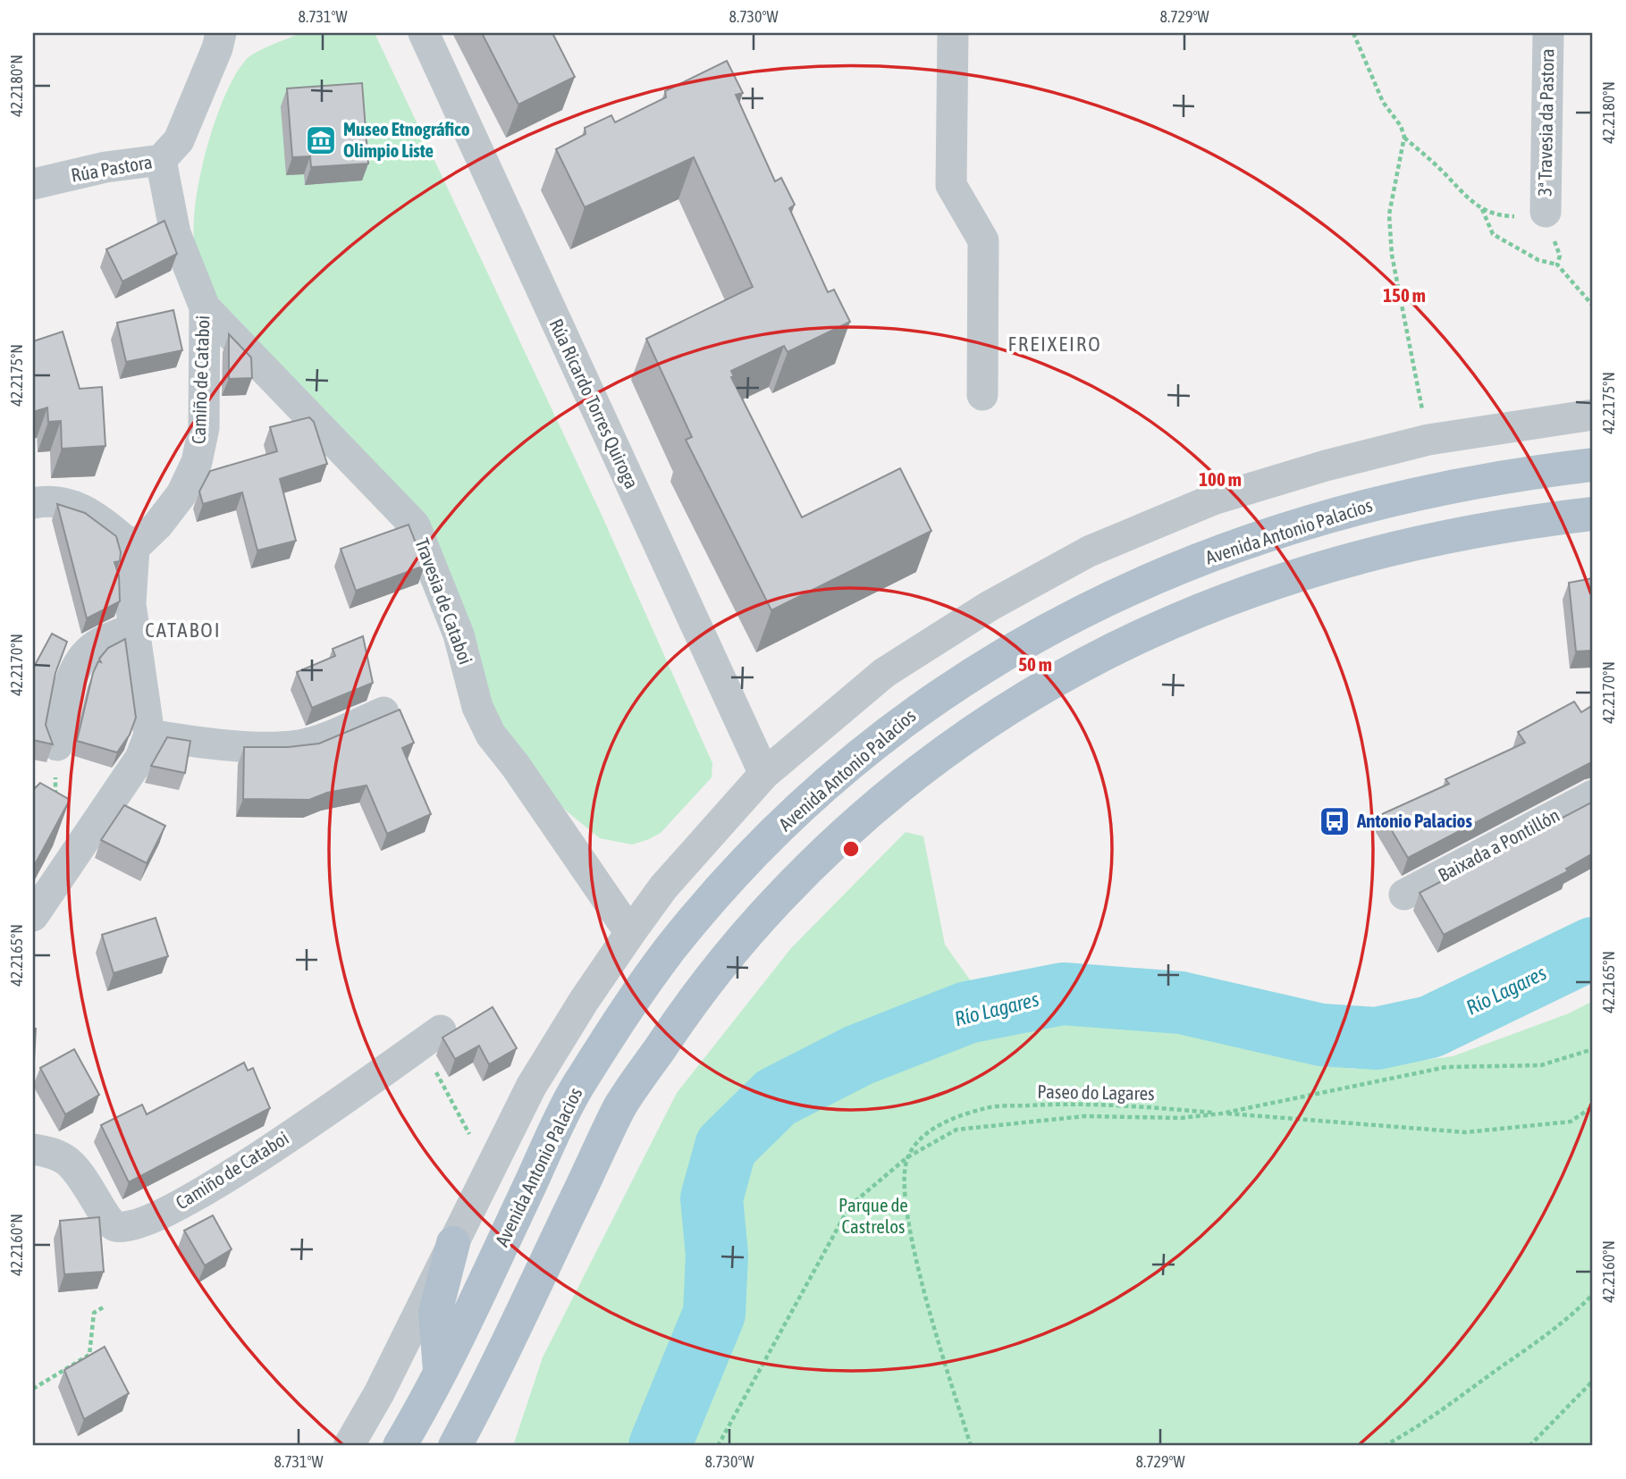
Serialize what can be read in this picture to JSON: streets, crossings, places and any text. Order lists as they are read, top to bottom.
{
  "streets": {
    "main road": ["Avenida Antonio Palacios"],
    "street": [
      "3ª Travesia da Pastora",
      "Rúa Pastora",
      "Camiño de Cataboi",
      "Rúa Ricardo Torres Quiroga",
      "Travesia de Cataboi",
      "Baixada a Pontillón"
    ],
    "path": ["Paseo do Lagares"]
  },
  "crossings": [
    ["Rúa Pastora", "Camiño de Cataboi"],
    ["Camiño de Cataboi", "Travesia de Cataboi"]
  ],
  "districts": ["FREIXEIRO", "CATABOI"],
  "water": ["Río Lagares"],
  "parks": ["Parque de Castrelos"],
  "places": {
    "museum": ["Museo Etnográfico Olimpio Liste"],
    "bus stop": ["Antonio Palacios"]
  },
  "coordinates": [
    "8.731°W",
    "8.730°W",
    "8.729°W",
    "42.2180°N",
    "42.2175°N",
    "42.2170°N",
    "42.2165°N",
    "42.2160°N"
  ],
  "rings": ["150 m", "100 m", "50 m"]
}
